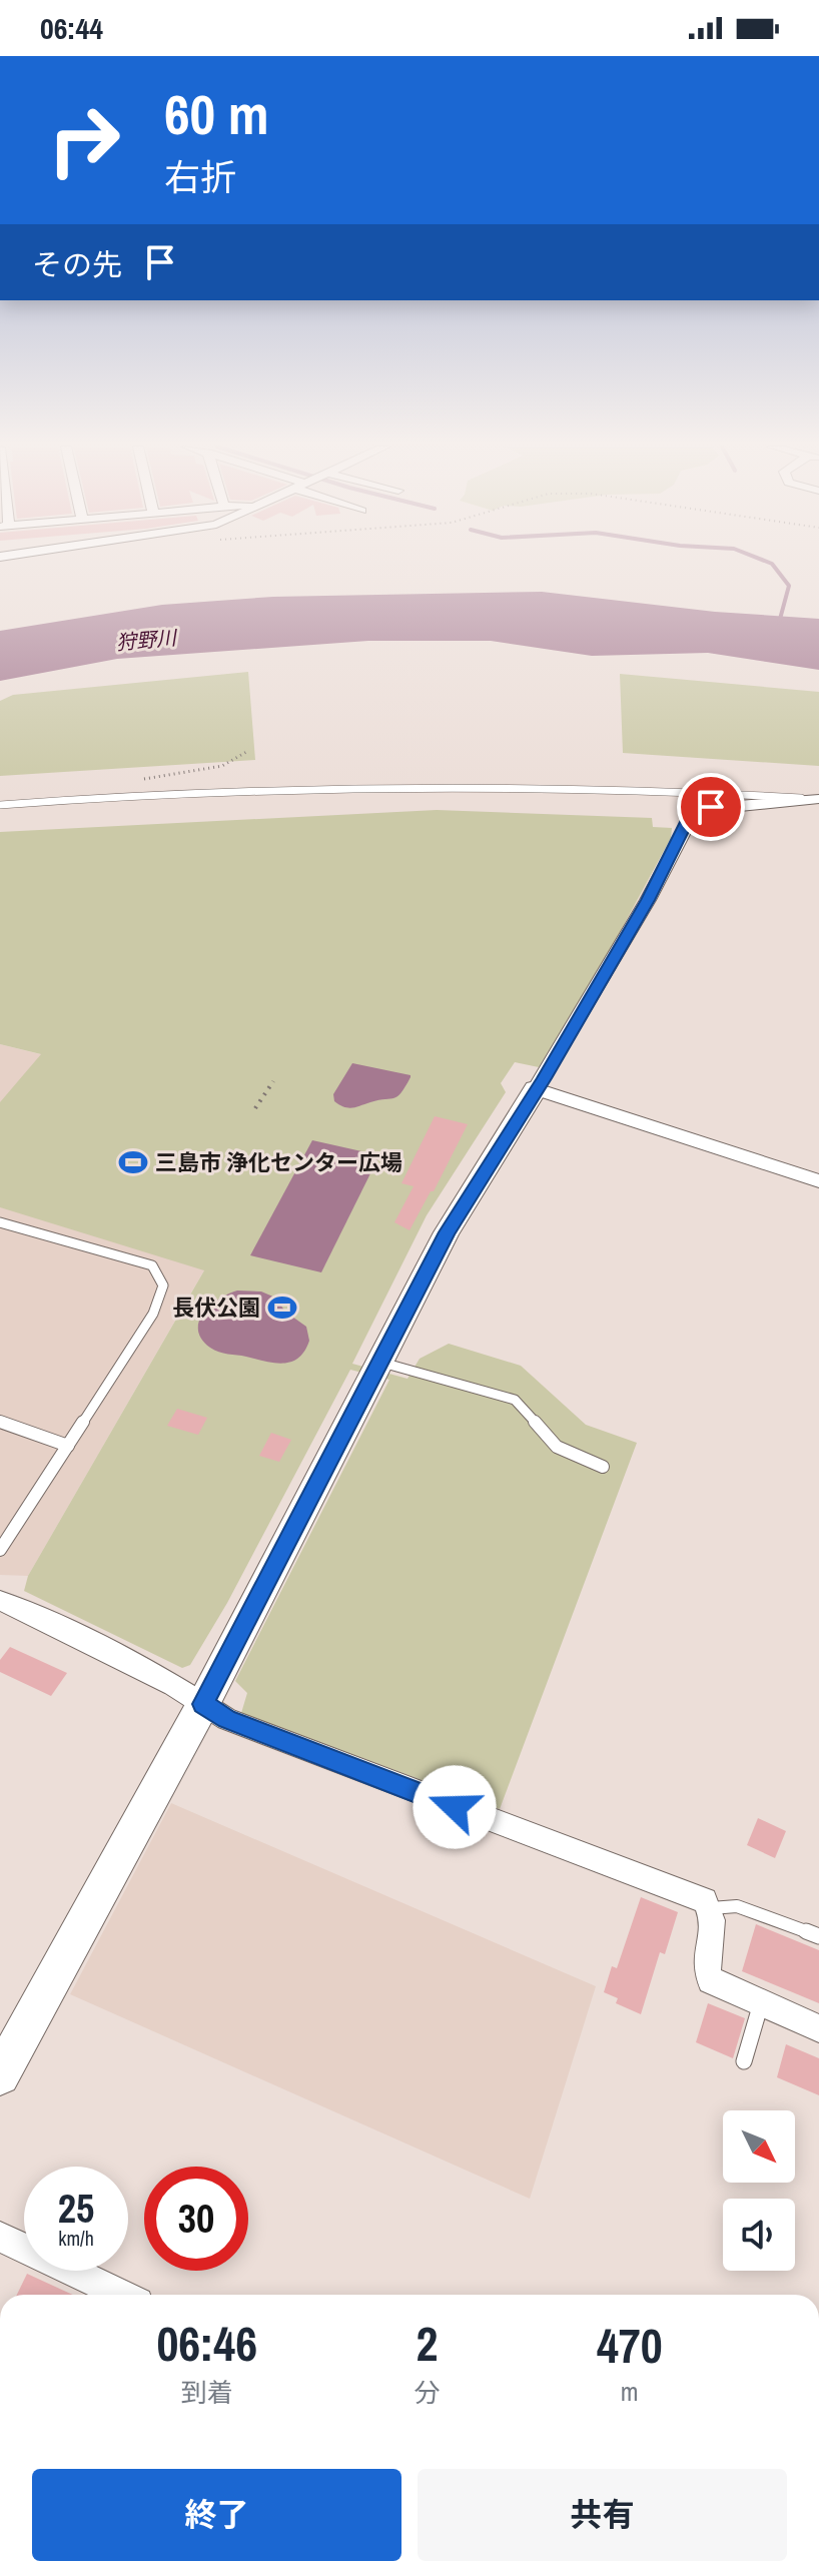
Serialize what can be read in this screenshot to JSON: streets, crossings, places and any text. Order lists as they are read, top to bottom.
{
  "water": ["狩野川"],
  "places": {
    "sports": ["三島市 浄化センター広場", "長伏公園"]
  },
  "north": "bottom right",
  "page": {
    "status": "06:44",
    "turn": ["60 m", "右折"],
    "then": "その先",
    "speed": "25 km/h",
    "limit": "30",
    "eta": [
      "06:46",
      "到着",
      "2",
      "分",
      "470",
      "m"
    ],
    "buttons": ["終了", "共有"]
  }
}
